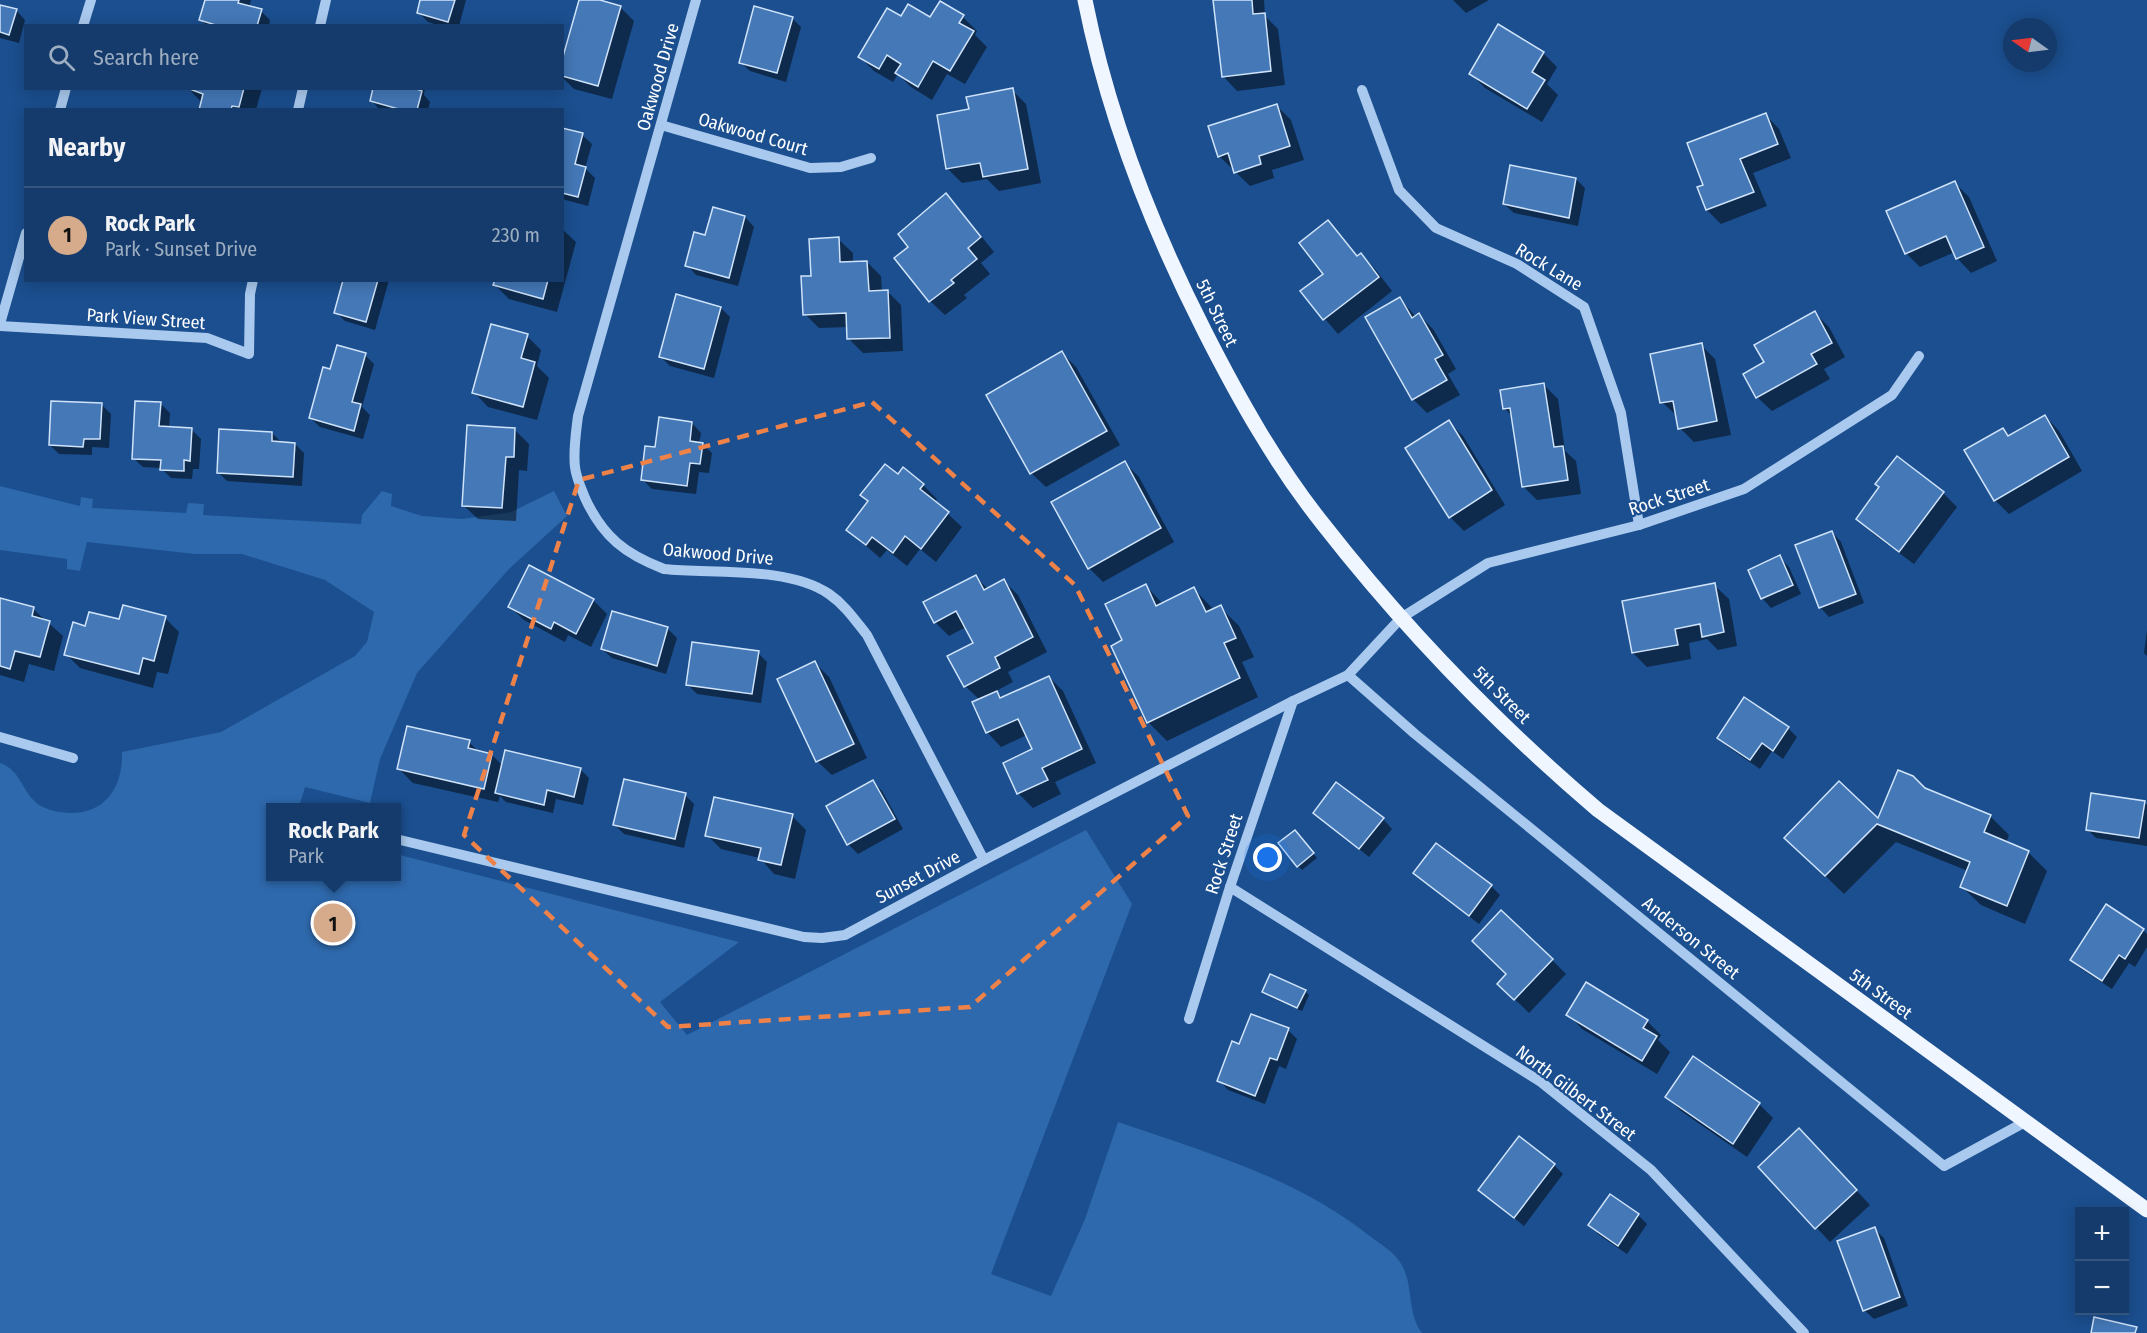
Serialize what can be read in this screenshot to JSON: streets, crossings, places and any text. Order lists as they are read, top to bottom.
{
  "streets": {
    "main road": ["5th Street"],
    "street": [
      "Oakwood Drive",
      "Oakwood Court",
      "Rock Lane",
      "Park View Street",
      "Rock Street",
      "Sunset Drive",
      "Anderson Street",
      "North Gilbert Street"
    ]
  },
  "crossings": [
    ["Oakwood Drive", "Oakwood Court"],
    ["Oakwood Drive", "Sunset Drive"],
    ["Rock Lane", "Rock Street"],
    ["5th Street", "Rock Street"],
    ["5th Street", "Sunset Drive"],
    ["5th Street", "Anderson Street"],
    ["Rock Street", "Sunset Drive"],
    ["Rock Street", "North Gilbert Street"],
    ["Sunset Drive", "Anderson Street"]
  ],
  "north": "left",
  "page": {
    "search": "Search here",
    "heading": "Nearby",
    "list": [
      {
        "mark": "1",
        "name": "Rock Park",
        "note": "Park · Sunset Drive",
        "value": "230 m"
      }
    ],
    "popup": ["Rock Park", "Park"],
    "pins": "1",
    "map_buttons": ["+", "−"]
  }
}
